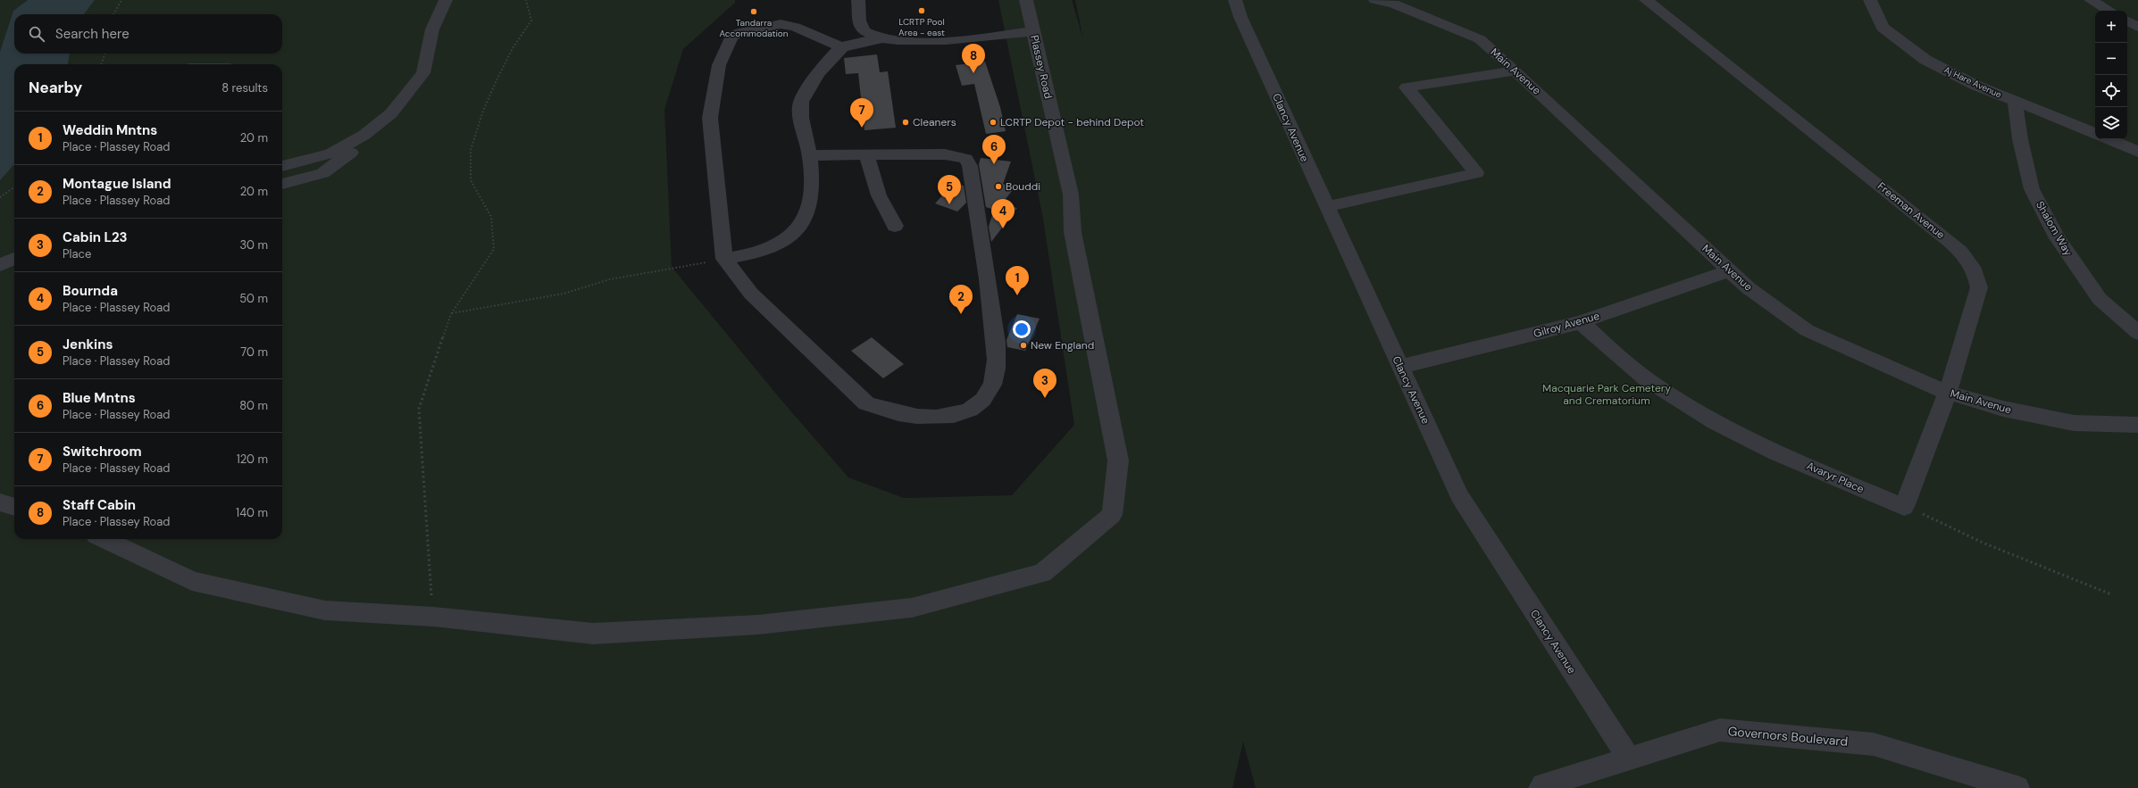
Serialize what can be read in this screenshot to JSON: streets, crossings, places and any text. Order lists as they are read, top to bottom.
{
  "streets": {
    "street": [
      "Plassey Road",
      "Main Avenue",
      "Aj Hare Avenue",
      "Clancy Avenue",
      "Freeman Avenue",
      "Shalom Way",
      "Gilroy Avenue",
      "Avaryr Place",
      "Governors Boulevard"
    ]
  },
  "crossings": [
    ["Main Avenue", "Freeman Avenue"],
    ["Main Avenue", "Gilroy Avenue"],
    ["Aj Hare Avenue", "Shalom Way"],
    ["Clancy Avenue", "Gilroy Avenue"],
    ["Clancy Avenue", "Governors Boulevard"],
    ["Freeman Avenue", "Avaryr Place"],
    ["Gilroy Avenue", "Avaryr Place"]
  ],
  "parks": ["Macquarie Park Cemetery and Crematorium"],
  "places": [
    "LCRTP Pool Area - east",
    "Tandarra Accommodation",
    "Cleaners",
    "LCRTP Depot - behind Depot",
    "Bouddi",
    "New England"
  ],
  "page": {
    "map_buttons": ["+", "−"],
    "search": "Search here",
    "pins": [
      "8",
      "7",
      "6",
      "5",
      "4",
      "1",
      "2",
      "3"
    ],
    "heading": ["Nearby", "8 results"],
    "list": [
      {
        "mark": "1",
        "name": "Weddin Mntns",
        "note": "Place · Plassey Road",
        "value": "20 m"
      },
      {
        "mark": "2",
        "name": "Montague Island",
        "note": "Place · Plassey Road",
        "value": "20 m"
      },
      {
        "mark": "3",
        "name": "Cabin L23",
        "note": "Place",
        "value": "30 m"
      },
      {
        "mark": "4",
        "name": "Bournda",
        "note": "Place · Plassey Road",
        "value": "50 m"
      },
      {
        "mark": "5",
        "name": "Jenkins",
        "note": "Place · Plassey Road",
        "value": "70 m"
      },
      {
        "mark": "6",
        "name": "Blue Mntns",
        "note": "Place · Plassey Road",
        "value": "80 m"
      },
      {
        "mark": "7",
        "name": "Switchroom",
        "note": "Place · Plassey Road",
        "value": "120 m"
      },
      {
        "mark": "8",
        "name": "Staff Cabin",
        "note": "Place · Plassey Road",
        "value": "140 m"
      }
    ]
  }
}
